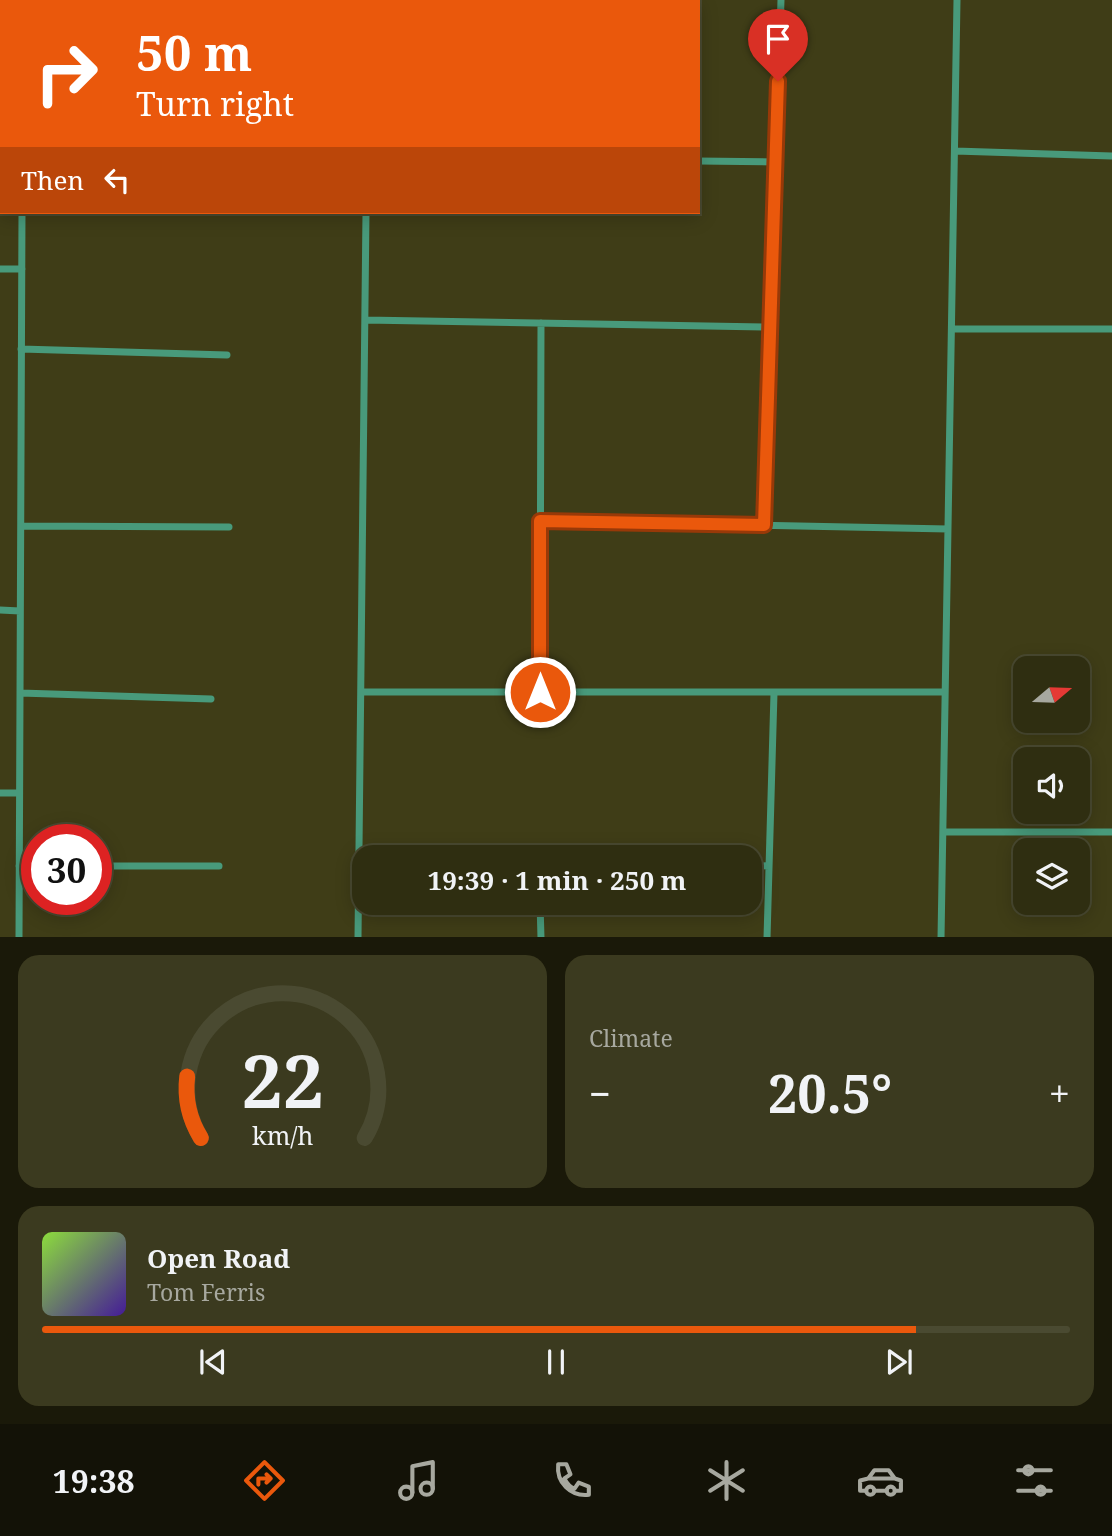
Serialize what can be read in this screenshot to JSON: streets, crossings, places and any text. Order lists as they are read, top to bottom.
{
  "north": "right",
  "page": {
    "turn": ["50 m", "Turn right"],
    "then": "Then",
    "limit": "30",
    "trip": "19:39 · 1 min · 250 m",
    "tile": "Climate",
    "heat": ["−", "20.5°", "+"],
    "song": ["Open Road", "Tom Ferris"],
    "tabs": "19:38",
    "gauge": ["22", "km/h"]
  }
}
